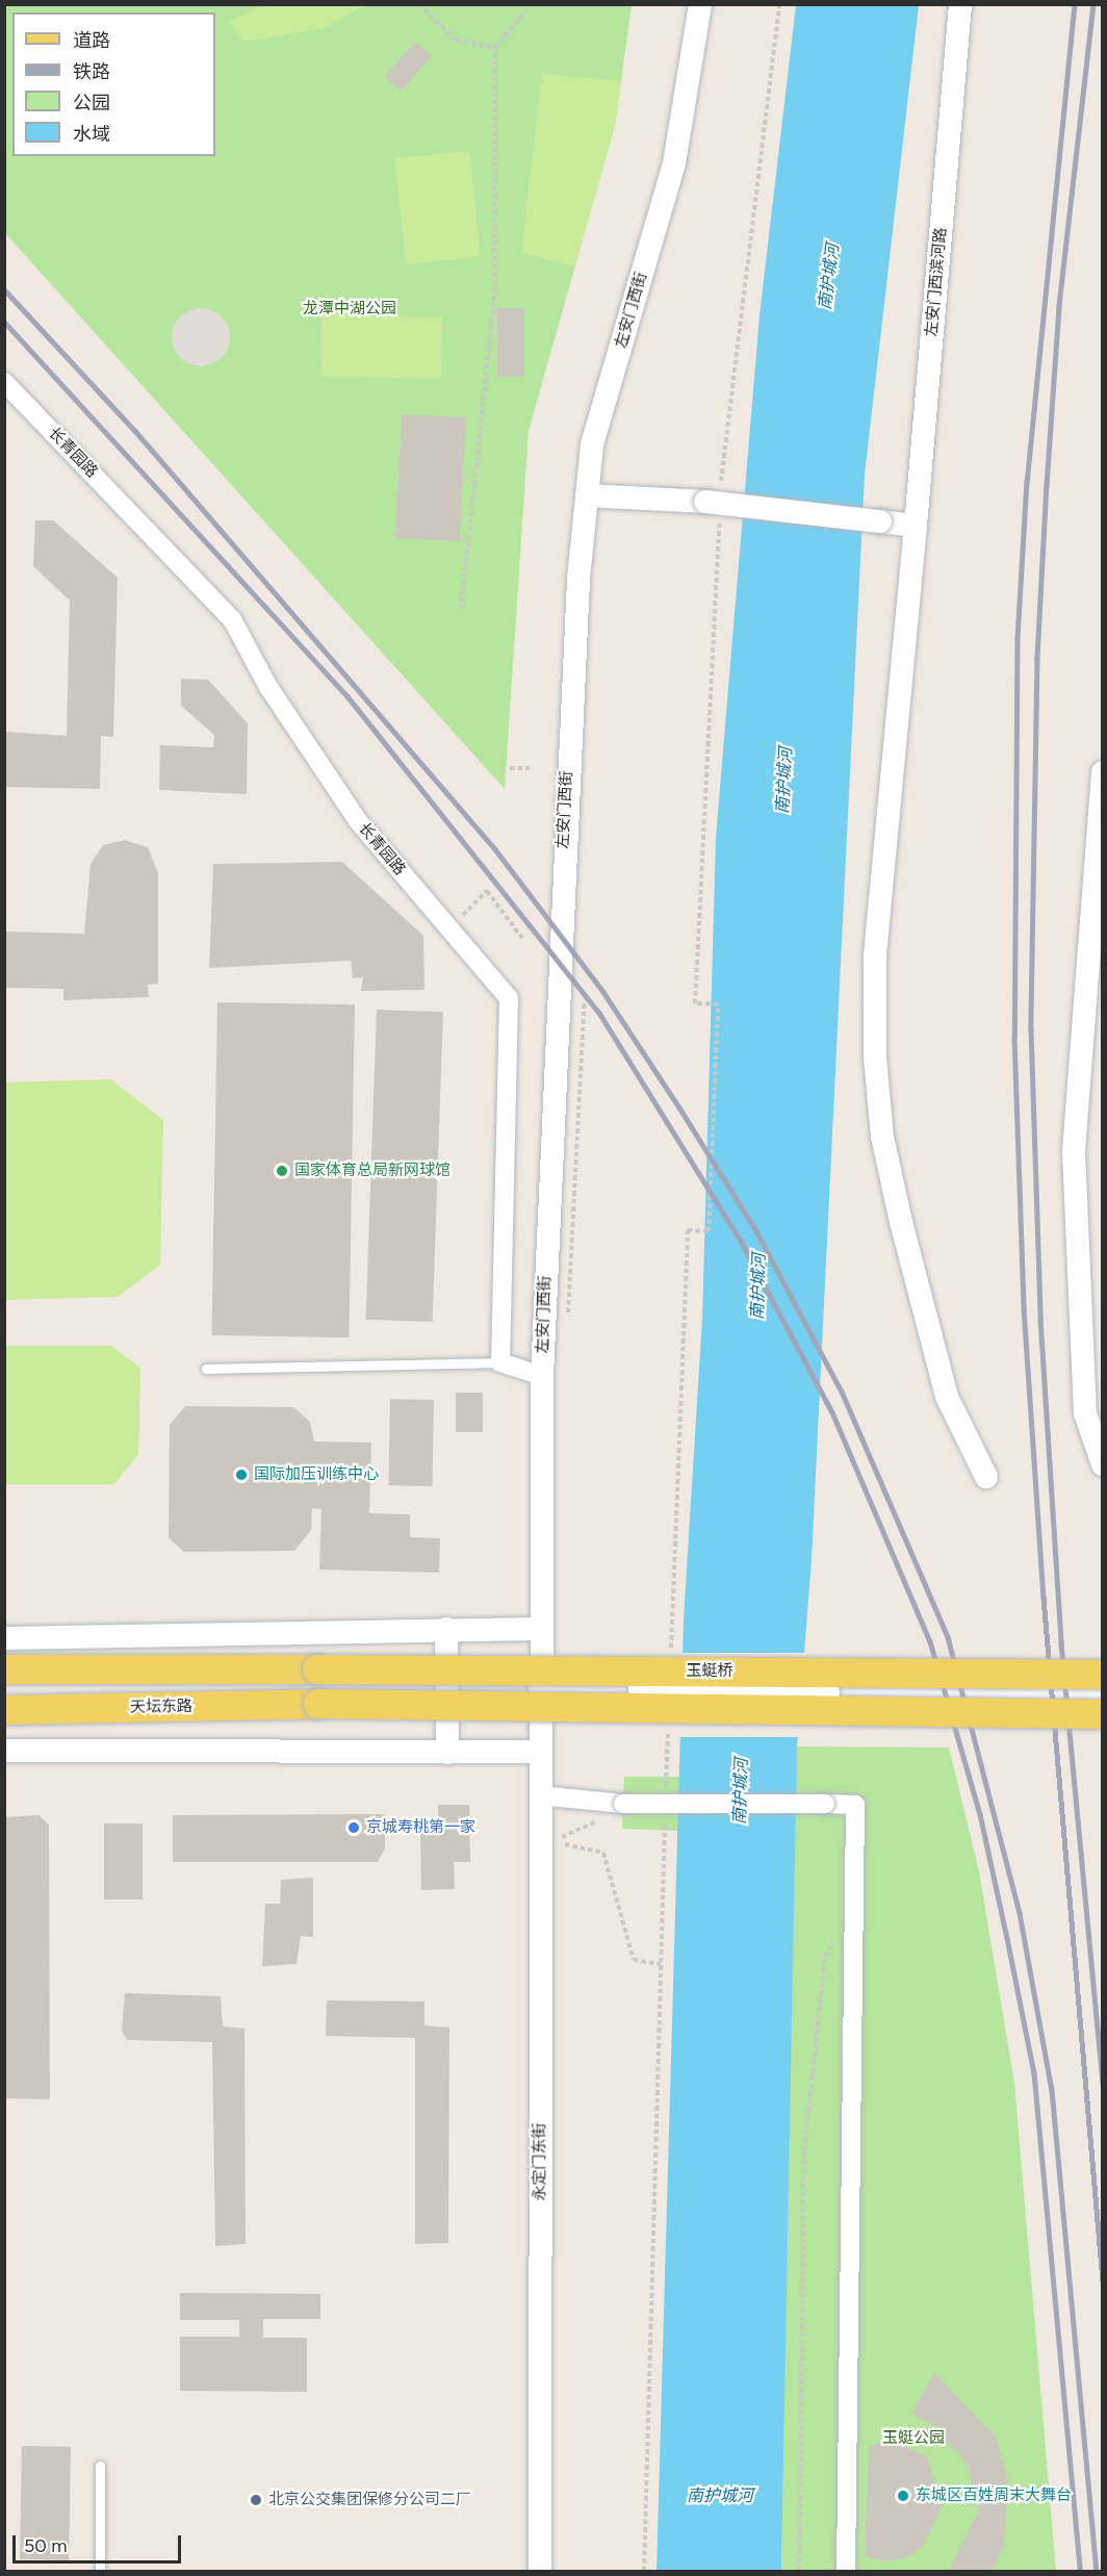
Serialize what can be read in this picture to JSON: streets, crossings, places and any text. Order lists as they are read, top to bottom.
{
  "streets": {
    "main road": ["玉蜓桥", "天坛东路"],
    "street": [
      "左安门西滨河路",
      "左安门西街",
      "长青园路",
      "永定门东街"
    ]
  },
  "crossings": [
    ["左安门西街", "永定门东街"]
  ],
  "water": ["南护城河"],
  "parks": ["龙潭中湖公园", "玉蜓公园"],
  "places": [
    "国家体育总局新网球馆",
    "国际加压训练中心",
    "京城寿桃第一家",
    "东城区百姓周末大舞台",
    "北京公交集团保修分公司二厂"
  ],
  "legend": [
    "道路",
    "铁路",
    "公园",
    "水域"
  ],
  "scale_bar": "50 m"
}
